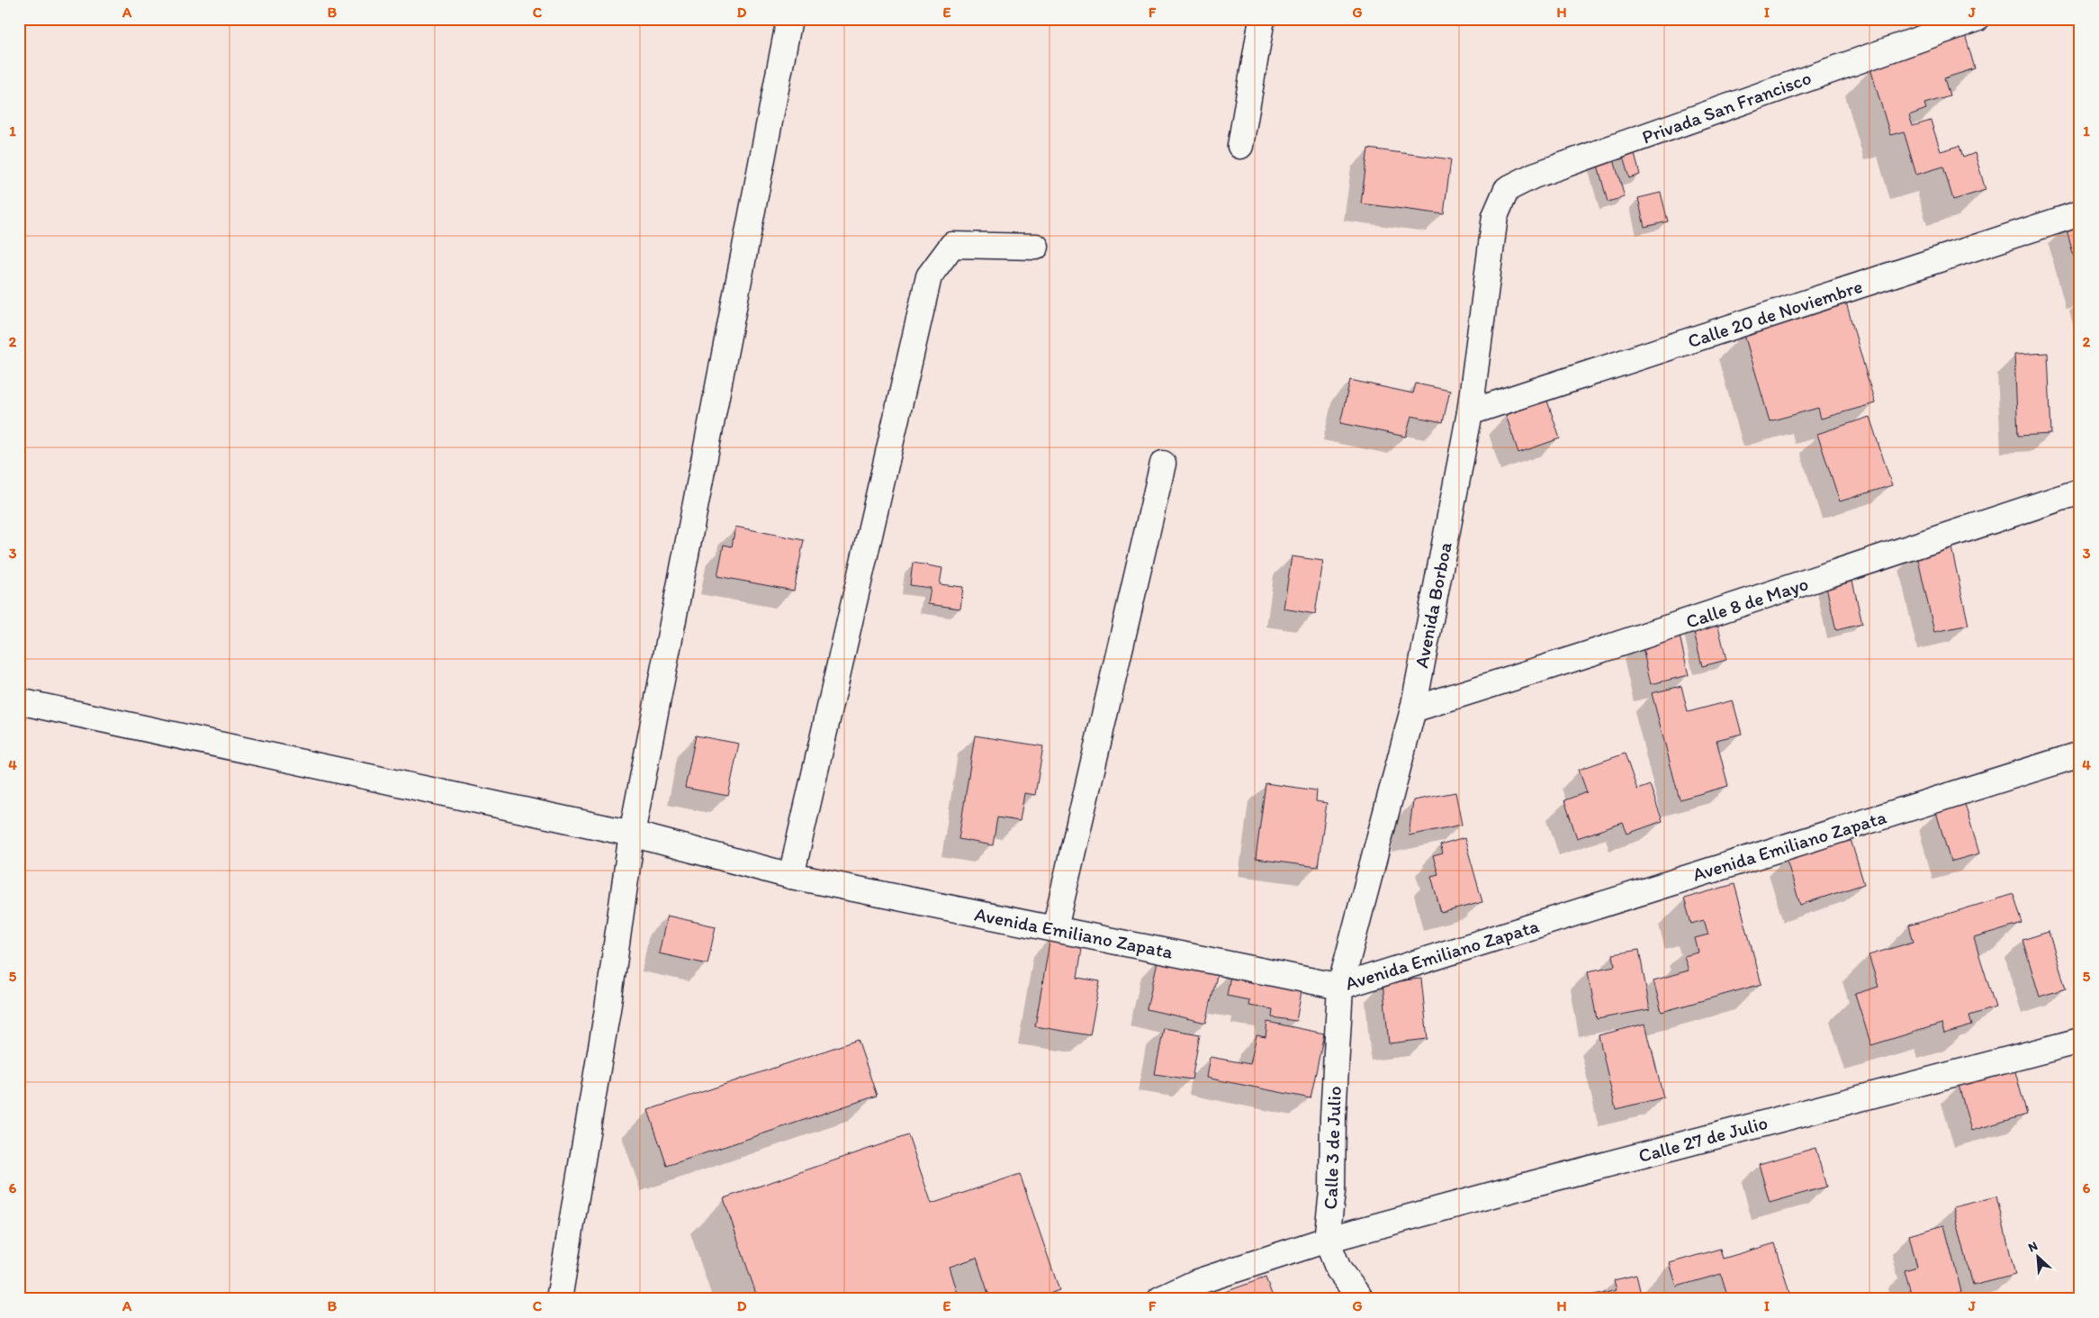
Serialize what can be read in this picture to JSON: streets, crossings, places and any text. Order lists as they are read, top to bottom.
{
  "streets": {
    "street": [
      "Privada San Francisco",
      "Calle 20 de Noviembre",
      "Calle 8 de Mayo",
      "Avenida Borboa",
      "Avenida Emiliano Zapata",
      "Calle 27 de Julio",
      "Calle 3 de Julio"
    ]
  },
  "crossings": [
    ["Privada San Francisco", "Avenida Borboa"],
    ["Calle 20 de Noviembre", "Avenida Borboa"],
    ["Calle 8 de Mayo", "Avenida Borboa"],
    ["Avenida Borboa", "Avenida Emiliano Zapata"],
    ["Avenida Borboa", "Calle 3 de Julio"],
    ["Avenida Emiliano Zapata", "Calle 3 de Julio"],
    ["Calle 27 de Julio", "Calle 3 de Julio"]
  ],
  "north": "top left",
  "grid": {
    "columns": [
      "A",
      "B",
      "C",
      "D",
      "E",
      "F",
      "G",
      "H",
      "I",
      "J"
    ],
    "rows": [
      "1",
      "2",
      "3",
      "4",
      "5",
      "6"
    ]
  }
}
